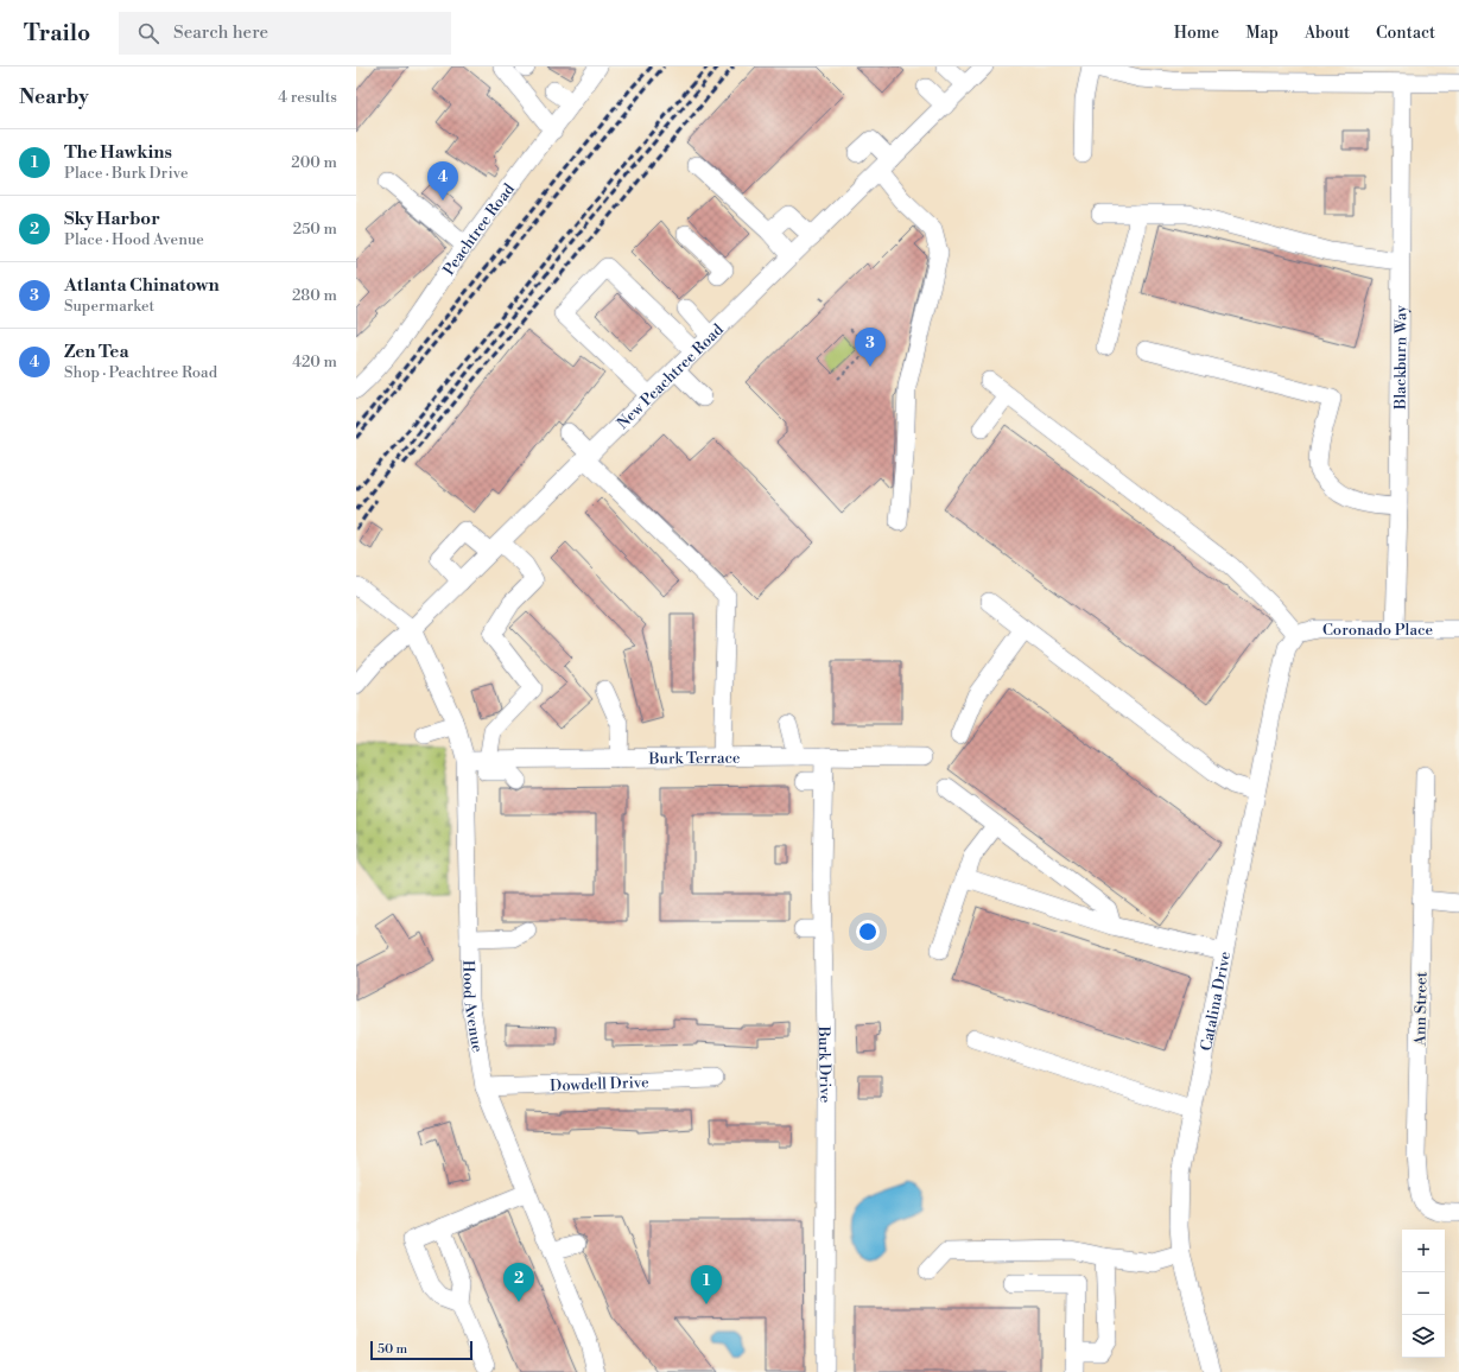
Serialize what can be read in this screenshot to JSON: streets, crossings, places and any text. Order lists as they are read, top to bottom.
{
  "streets": {
    "street": [
      "Peachtree Road",
      "Blackburn Way",
      "New Peachtree Road",
      "Coronado Place",
      "Burk Terrace",
      "Catalina Drive",
      "Hood Avenue",
      "Ann Street",
      "Burk Drive",
      "Dowdell Drive"
    ]
  },
  "crossings": [
    ["Blackburn Way", "Coronado Place"],
    ["New Peachtree Road", "Hood Avenue"],
    ["Coronado Place", "Catalina Drive"],
    ["Burk Terrace", "Hood Avenue"],
    ["Burk Terrace", "Burk Drive"],
    ["Hood Avenue", "Dowdell Drive"]
  ],
  "scale_bar": "50 m",
  "page": {
    "header": "Trailo",
    "search": "Search here",
    "nav": [
      "Home",
      "Map",
      "About",
      "Contact"
    ],
    "heading": ["Nearby", "4 results"],
    "list": [
      {
        "mark": "1",
        "name": "The Hawkins",
        "note": "Place · Burk Drive",
        "value": "200 m"
      },
      {
        "mark": "2",
        "name": "Sky Harbor",
        "note": "Place · Hood Avenue",
        "value": "250 m"
      },
      {
        "mark": "3",
        "name": "Atlanta Chinatown",
        "note": "Supermarket",
        "value": "280 m"
      },
      {
        "mark": "4",
        "name": "Zen Tea",
        "note": "Shop · Peachtree Road",
        "value": "420 m"
      }
    ],
    "pins": [
      "4",
      "3",
      "2",
      "1"
    ],
    "map_buttons": ["+", "−"],
    "scale": "50 m"
  }
}
